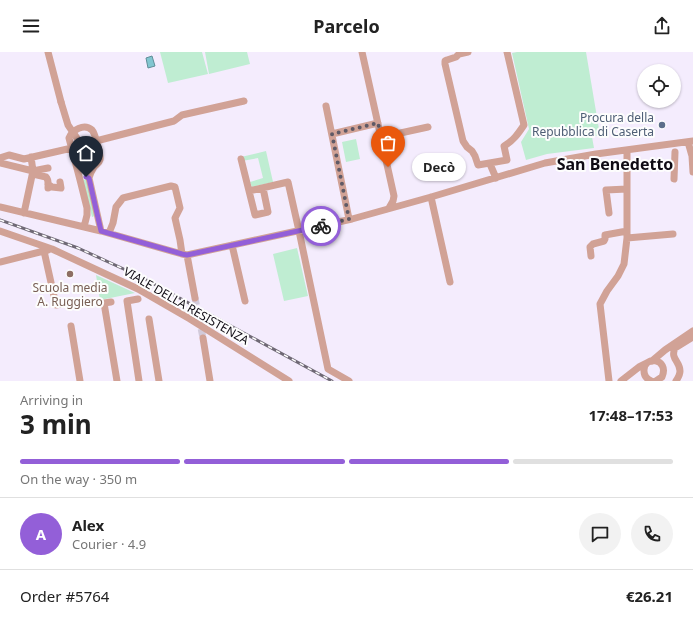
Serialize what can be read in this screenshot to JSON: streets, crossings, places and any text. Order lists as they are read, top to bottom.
{
  "streets": {
    "street": ["VIALE DELLA RESISTENZA"]
  },
  "districts": ["San Benedetto"],
  "places": ["Procura della Repubblica di Caserta", "Decò", "Scuola media A. Ruggiero"],
  "page": {
    "header": "Parcelo",
    "bubble": "Decò",
    "heading": ["3 min", "Arriving in", "17:48–17:53"],
    "panel": [
      "Alex",
      "Courier · 4.9",
      "Order #5764",
      "€26.21"
    ],
    "bar": "On the way · 350 m",
    "round": "A"
  }
}
